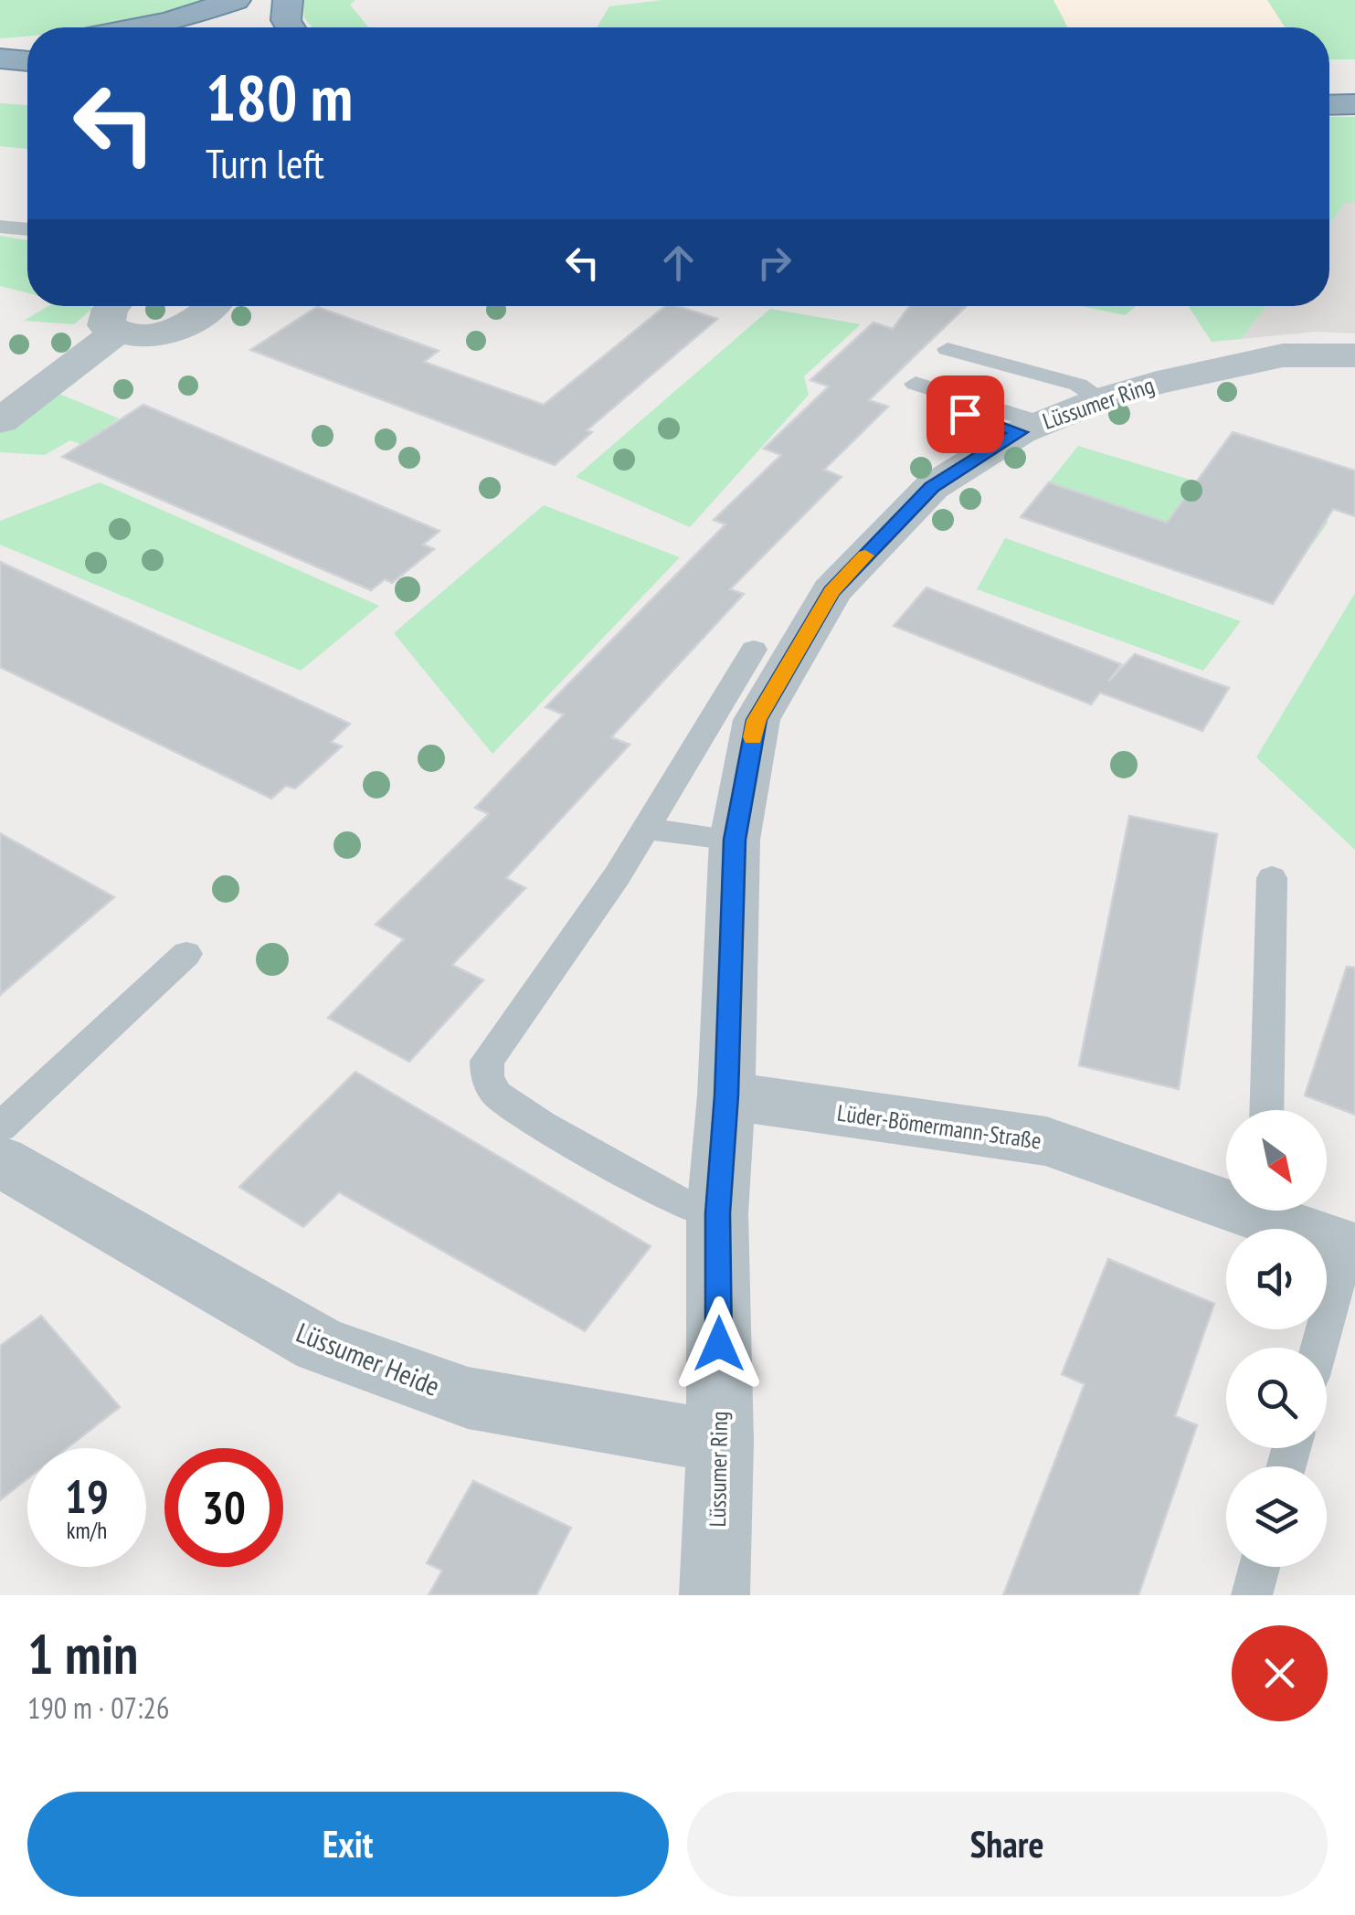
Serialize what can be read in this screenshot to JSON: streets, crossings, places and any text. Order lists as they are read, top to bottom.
{
  "streets": {
    "street": ["Lüssumer Ring", "Lüder-Bömermann-Straße", "Lüssumer Heide"]
  },
  "crossings": [
    ["Lüssumer Ring", "Lüder-Bömermann-Straße"],
    ["Lüssumer Ring", "Lüssumer Heide"]
  ],
  "north": "bottom right",
  "page": {
    "turn": ["180 m", "Turn left"],
    "speed": "19 km/h",
    "limit": "30",
    "heading": ["1 min", "190 m · 07:26"],
    "buttons": ["Exit", "Share"]
  }
}
